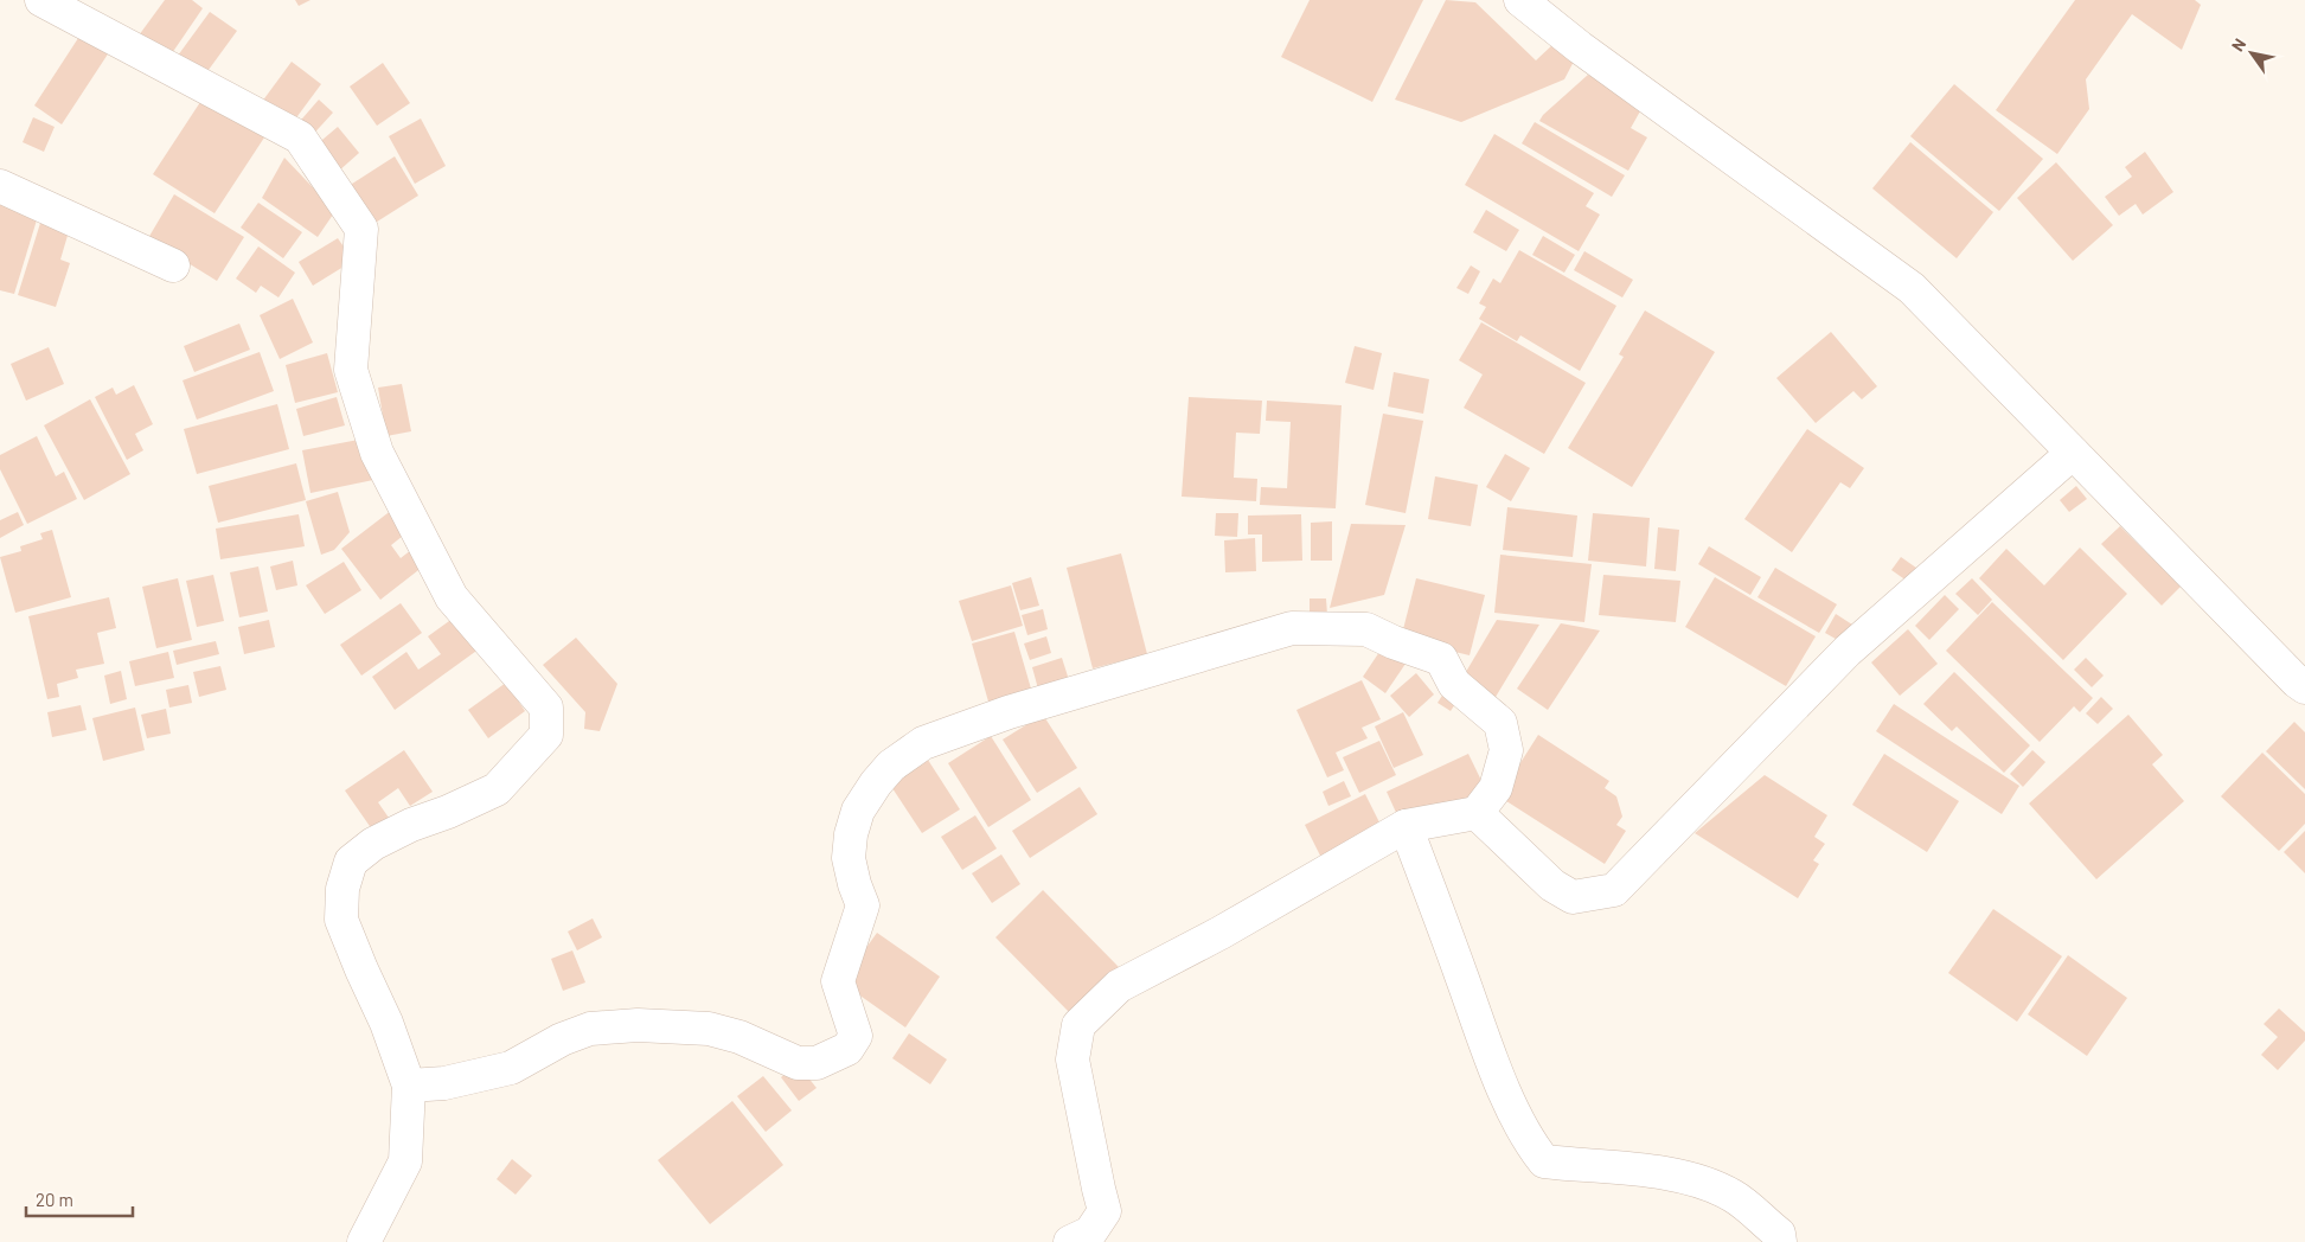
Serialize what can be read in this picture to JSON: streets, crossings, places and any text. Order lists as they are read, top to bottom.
{
  "scale_bar": "20 m",
  "north": "top left"
}
